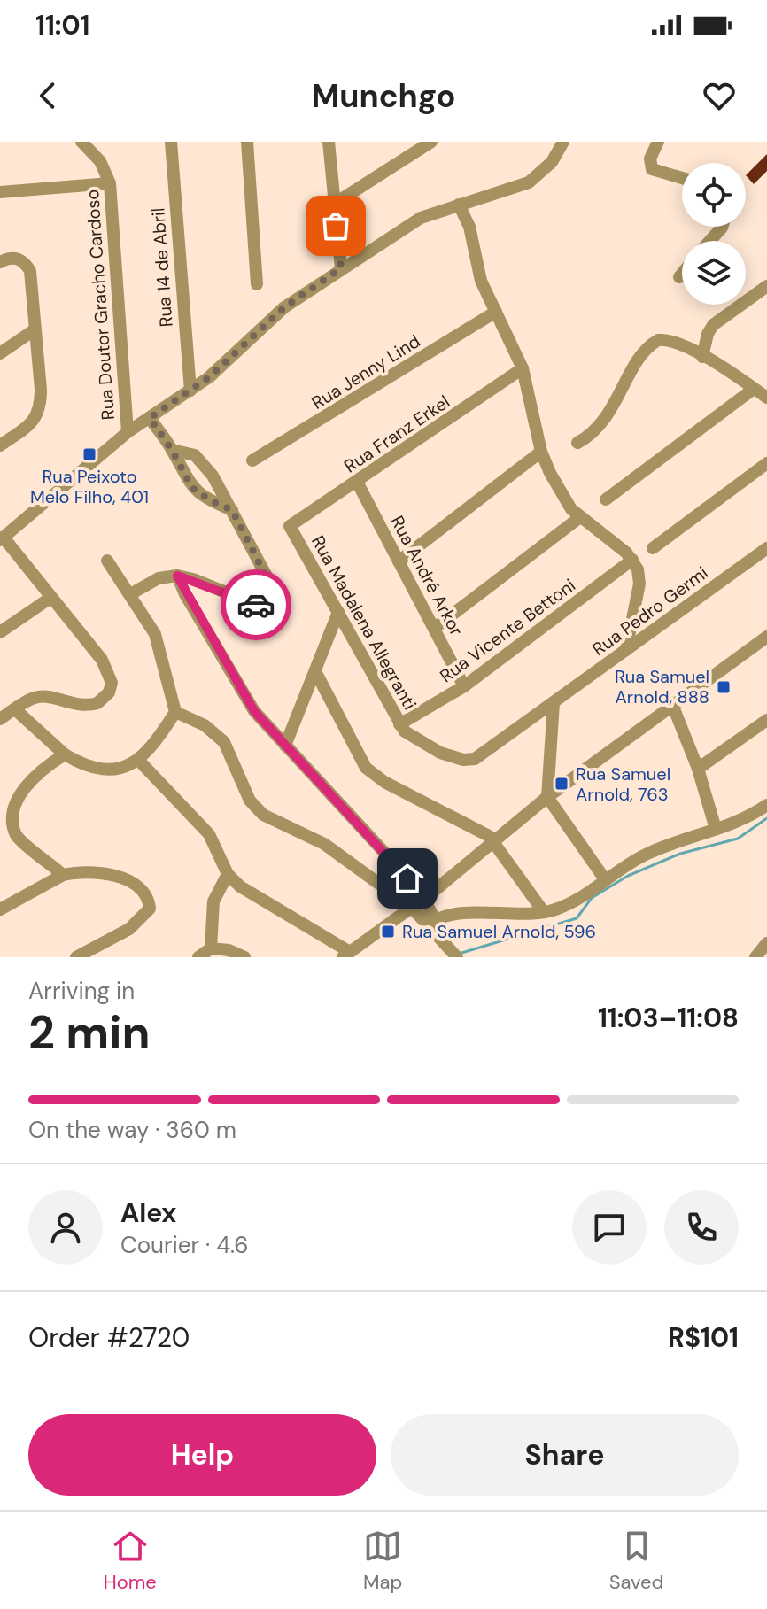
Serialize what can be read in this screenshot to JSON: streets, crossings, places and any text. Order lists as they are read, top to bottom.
{
  "streets": {
    "street": [
      "Rua 14 de Abril",
      "Rua Doutor Gracho Cardoso",
      "Rua Jenny Lind",
      "Rua Franz Erkel",
      "Rua André Arkor",
      "Rua Pedro Germi",
      "Rua Madalena Allegranti",
      "Rua Vicente Bettoni"
    ]
  },
  "crossings": [
    ["Rua Franz Erkel", "Rua André Arkor"],
    ["Rua Franz Erkel", "Rua Madalena Allegranti"],
    ["Rua André Arkor", "Rua Vicente Bettoni"],
    ["Rua Pedro Germi", "Rua Madalena Allegranti"],
    ["Rua Madalena Allegranti", "Rua Vicente Bettoni"]
  ],
  "places": {
    "transit": [
      "Rua Peixoto Melo Filho, 401",
      "Rua Samuel Arnold, 888",
      "Rua Samuel Arnold, 763",
      "Rua Samuel Arnold, 596"
    ]
  },
  "page": {
    "status": "11:01",
    "header": "Munchgo",
    "heading": ["2 min", "Arriving in", "11:03–11:08"],
    "panel": [
      "Alex",
      "Courier · 4.6",
      "Order #2720",
      "R$101"
    ],
    "bar": "On the way · 360 m",
    "buttons": ["Help", "Share"],
    "tabs": ["Home", "Map", "Saved"]
  }
}
